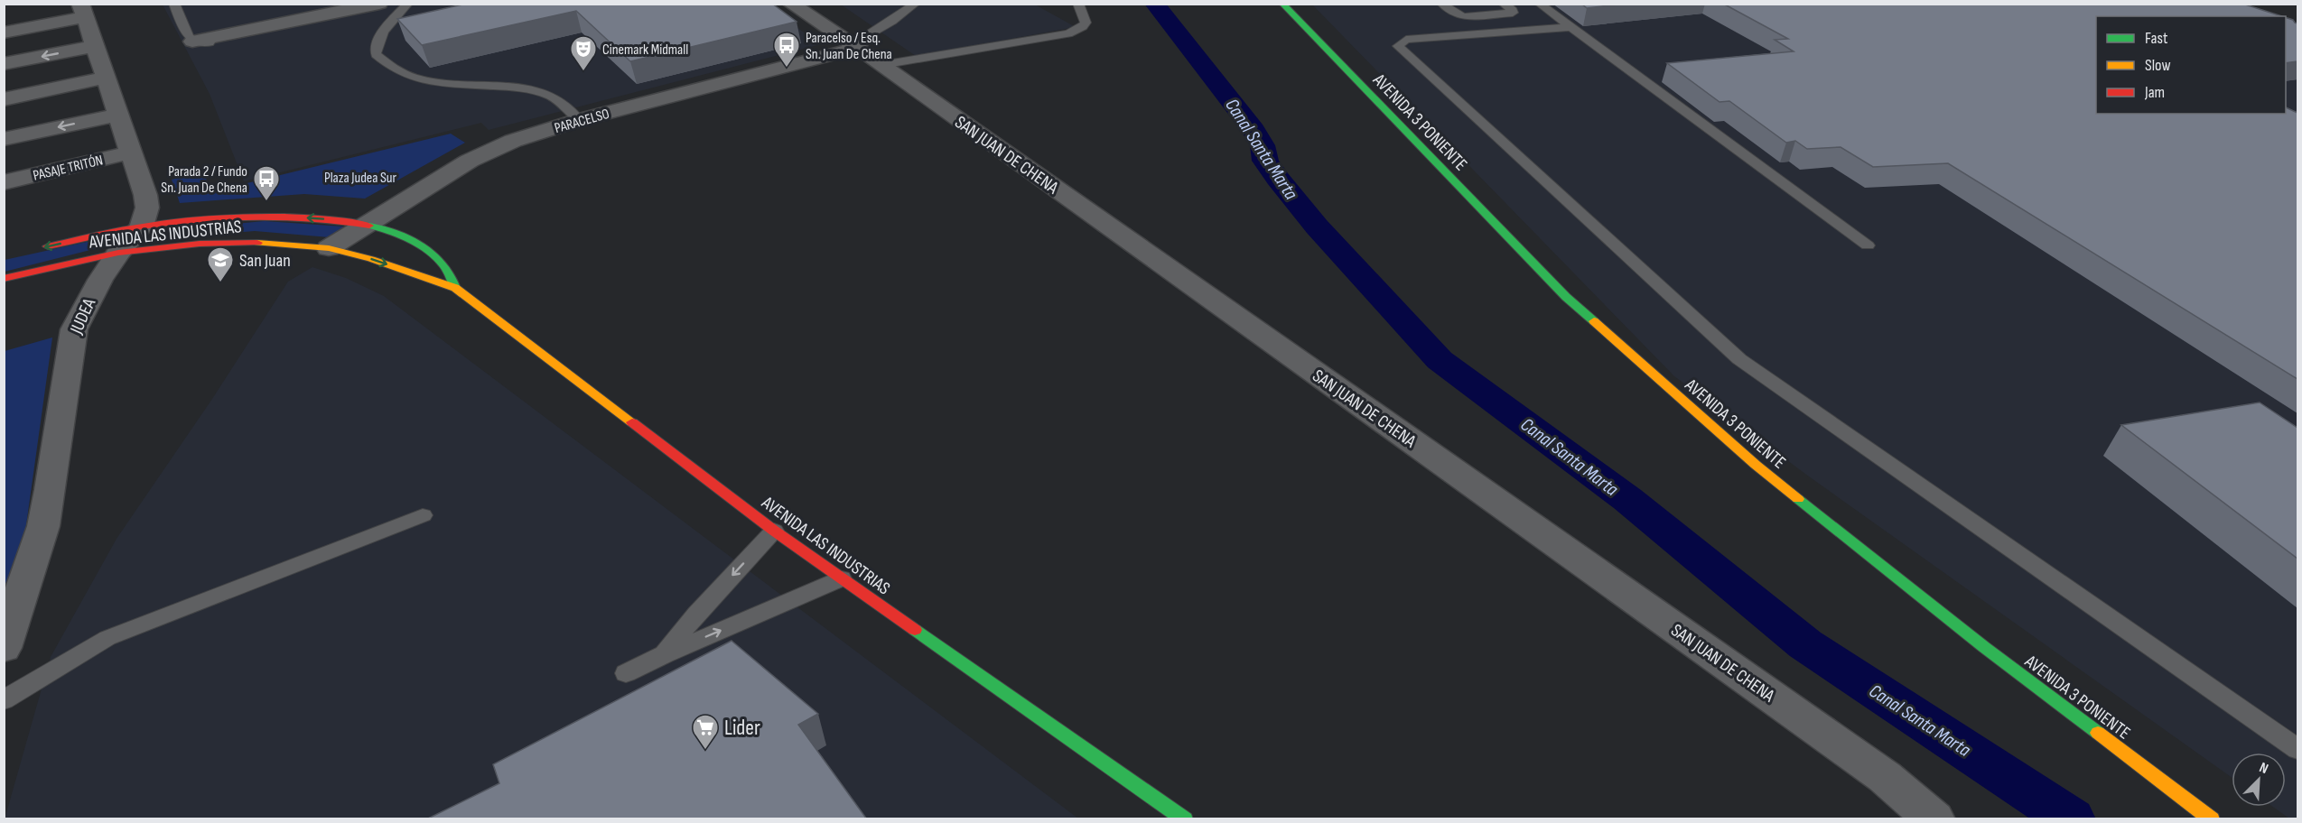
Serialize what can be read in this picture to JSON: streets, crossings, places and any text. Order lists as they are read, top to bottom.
{
  "streets": {
    "street": [
      "PARACELSO",
      "AVENIDA 3 PONIENTE",
      "SAN JUAN DE CHENA",
      "PASAJE TRITÓN",
      "AVENIDA LAS INDUSTRIAS",
      "JUDEA"
    ]
  },
  "crossings": [
    ["PARACELSO", "SAN JUAN DE CHENA"],
    ["PARACELSO", "AVENIDA LAS INDUSTRIAS"],
    ["PASAJE TRITÓN", "JUDEA"],
    ["AVENIDA LAS INDUSTRIAS", "JUDEA"]
  ],
  "water": ["Canal Santa Marta"],
  "parks": ["Plaza Judea Sur"],
  "places": {
    "bus stop": ["Paracelso / Esq. Sn. Juan De Chena", "Parada 2 / Fundo Sn. Juan De Chena"],
    "theatre": ["Cinemark Midmall"],
    "school or university": ["San Juan"],
    "supermarket": ["Lider"]
  },
  "legend": ["Fast", "Slow", "Jam"],
  "north": "top right"
}
